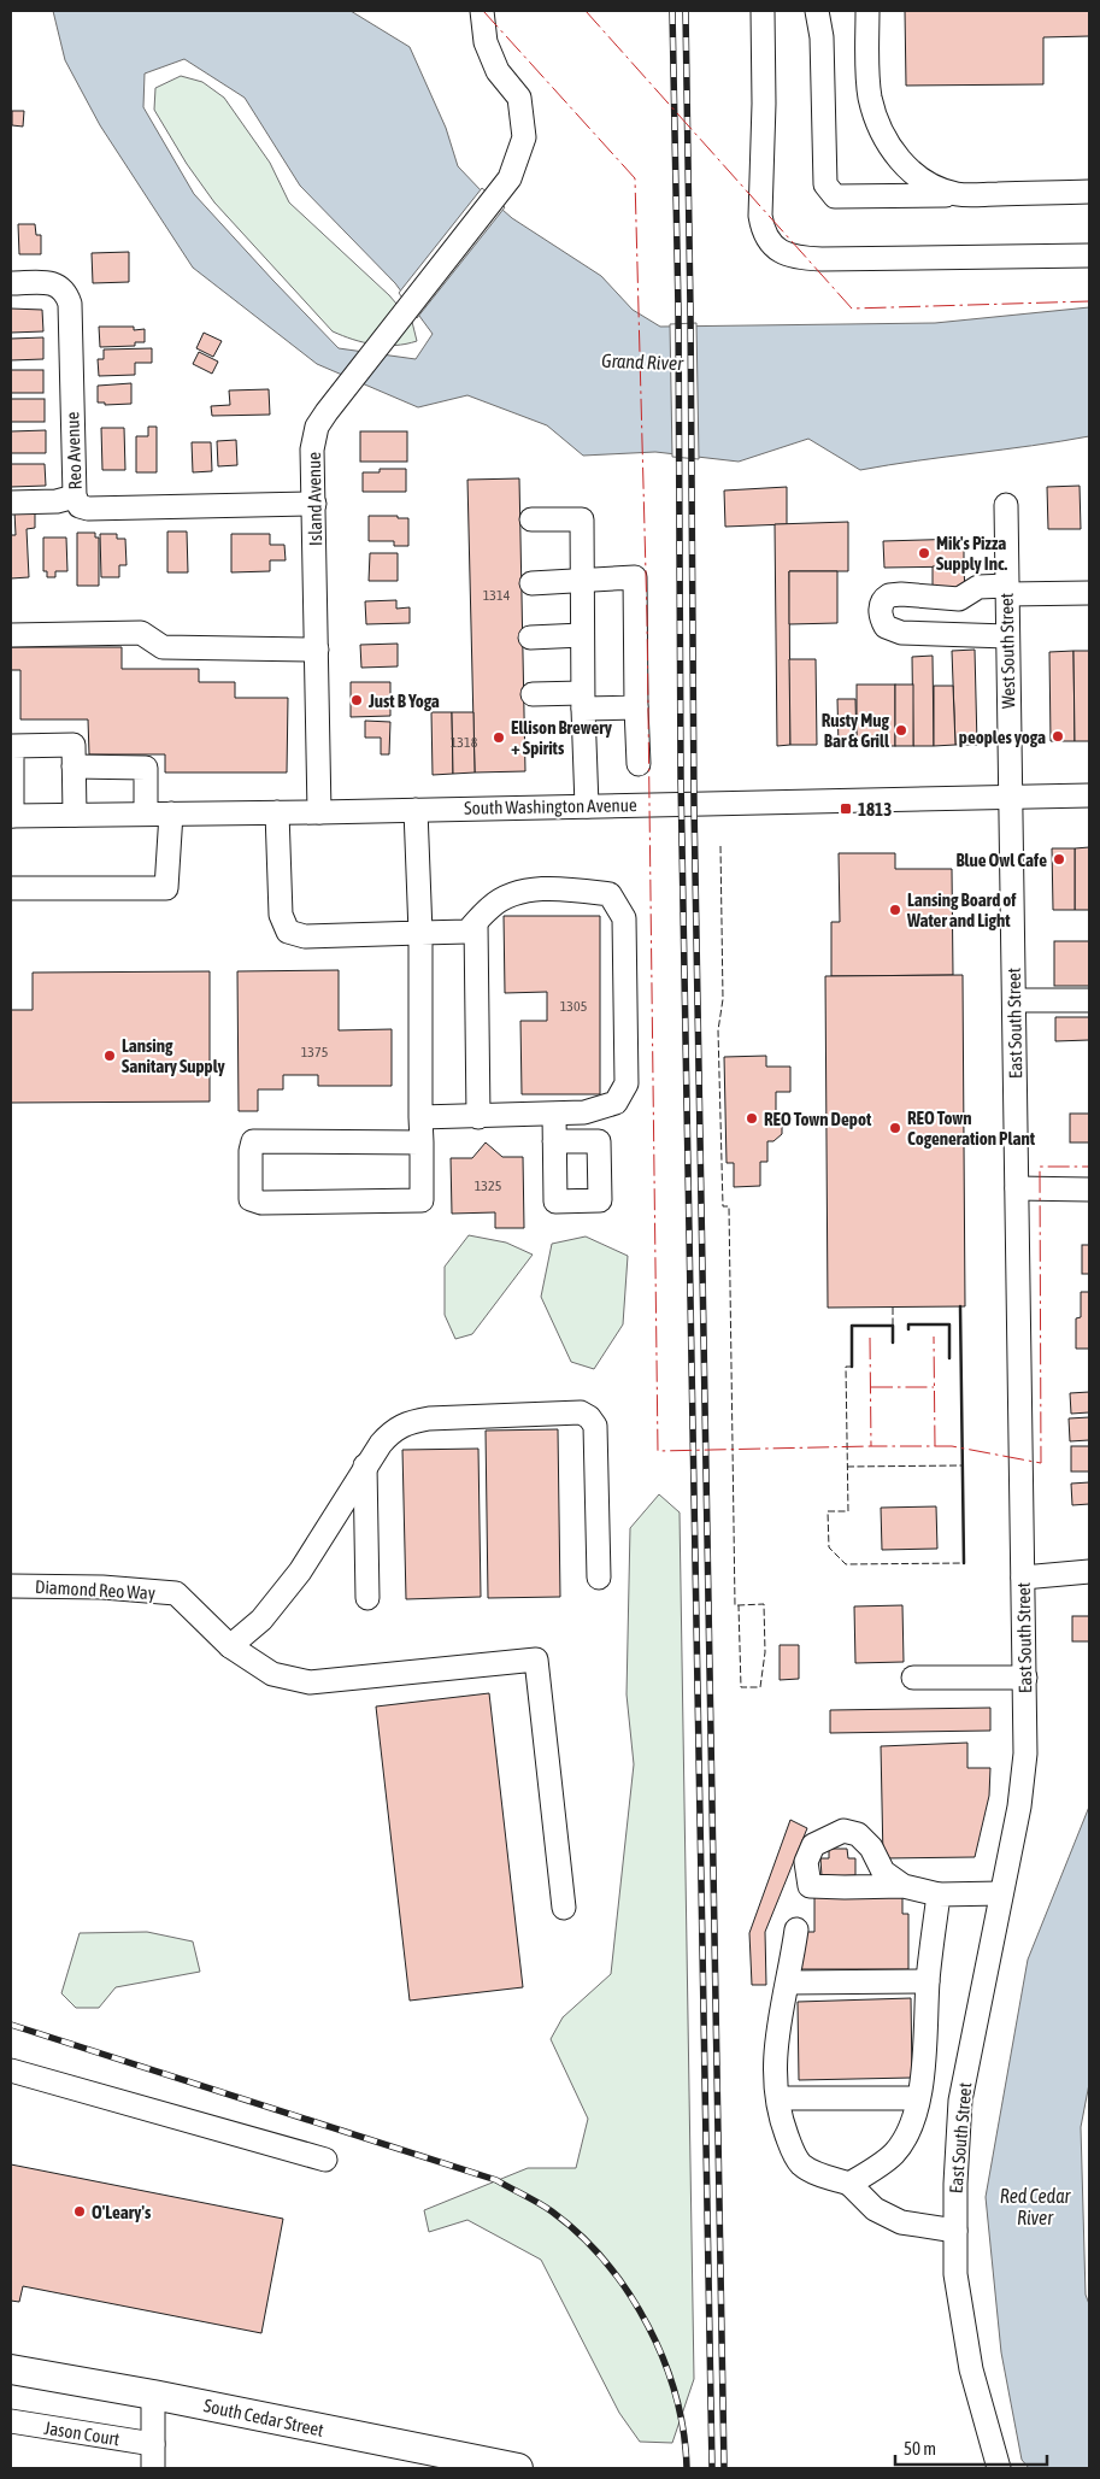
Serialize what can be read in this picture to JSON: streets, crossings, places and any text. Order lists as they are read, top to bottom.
{
  "streets": {
    "main road": ["South Cedar Street"],
    "street": [
      "Reo Avenue",
      "Island Avenue",
      "West South Street",
      "South Washington Avenue",
      "East South Street",
      "Diamond Reo Way",
      "Jason Court"
    ]
  },
  "crossings": [
    ["Reo Avenue", "Island Avenue"],
    ["Island Avenue", "South Washington Avenue"],
    ["West South Street", "South Washington Avenue"],
    ["West South Street", "East South Street"],
    ["South Washington Avenue", "East South Street"]
  ],
  "water": ["Grand River", "Red Cedar River"],
  "places": {
    "other": [
      "Mik's Pizza Supply Inc.",
      "Just B Yoga",
      "Rusty Mug Bar & Grill",
      "peoples yoga",
      "Ellison Brewery + Spirits",
      "Blue Owl Cafe",
      "Lansing Board of Water and Light",
      "Lansing Sanitary Supply",
      "REO Town Depot",
      "REO Town Cogeneration Plant",
      "O'Leary's"
    ],
    "transit": ["1813"]
  },
  "house_numbers": [
    "1314",
    "1318",
    "1305",
    "1375",
    "1325"
  ],
  "scale_bar": "50 m"
}
